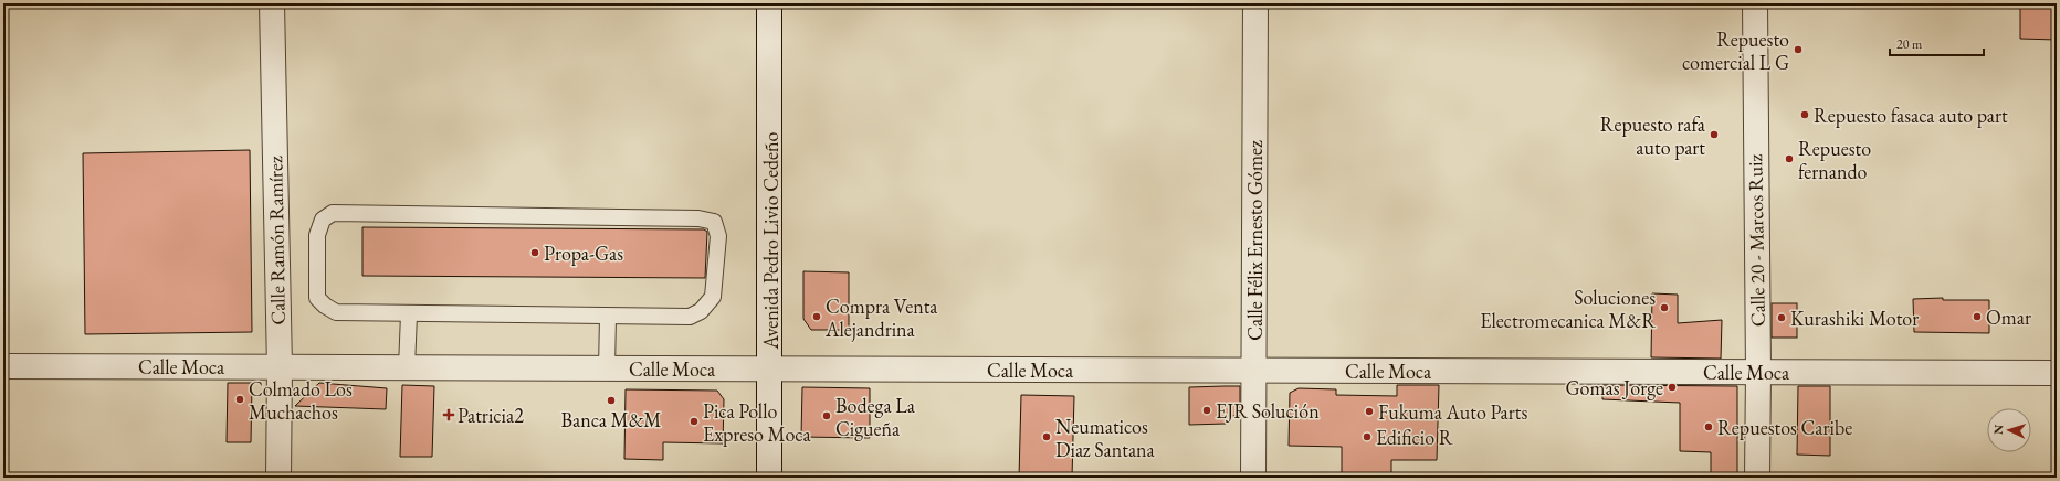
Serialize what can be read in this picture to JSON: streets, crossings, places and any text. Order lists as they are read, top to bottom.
{
  "streets": {
    "street": [
      "Calle Ramón Ramírez",
      "Avenida Pedro Livio Cedeño",
      "Calle Félix Ernesto Gómez",
      "Calle 20 - Marcos Ruiz",
      "Calle Moca"
    ]
  },
  "crossings": [
    ["Calle Ramón Ramírez", "Calle Moca"],
    ["Avenida Pedro Livio Cedeño", "Calle Moca"],
    ["Calle Félix Ernesto Gómez", "Calle Moca"],
    ["Calle 20 - Marcos Ruiz", "Calle Moca"]
  ],
  "places": {
    "other": [
      "Repuesto comercial L G",
      "Repuesto fasaca auto part",
      "Repuesto rafa auto part",
      "Repuesto fernando",
      "Propa-Gas",
      "Soluciones Electromecanica M&R",
      "Compra Venta Alejandrina",
      "Omar",
      "Kurashiki Motor",
      "Gomas Jorge",
      "Colmado Los Muchachos",
      "Banca M&M",
      "EJR Solución",
      "Fukuma Auto Parts",
      "Bodega La Cigueña",
      "Pica Pollo Expreso Moca",
      "Repuestos Caribe",
      "Neumaticos Diaz Santana",
      "Edificio R"
    ],
    "health": ["Patricia2"]
  },
  "scale_bar": "20 m",
  "north": "left"
}
